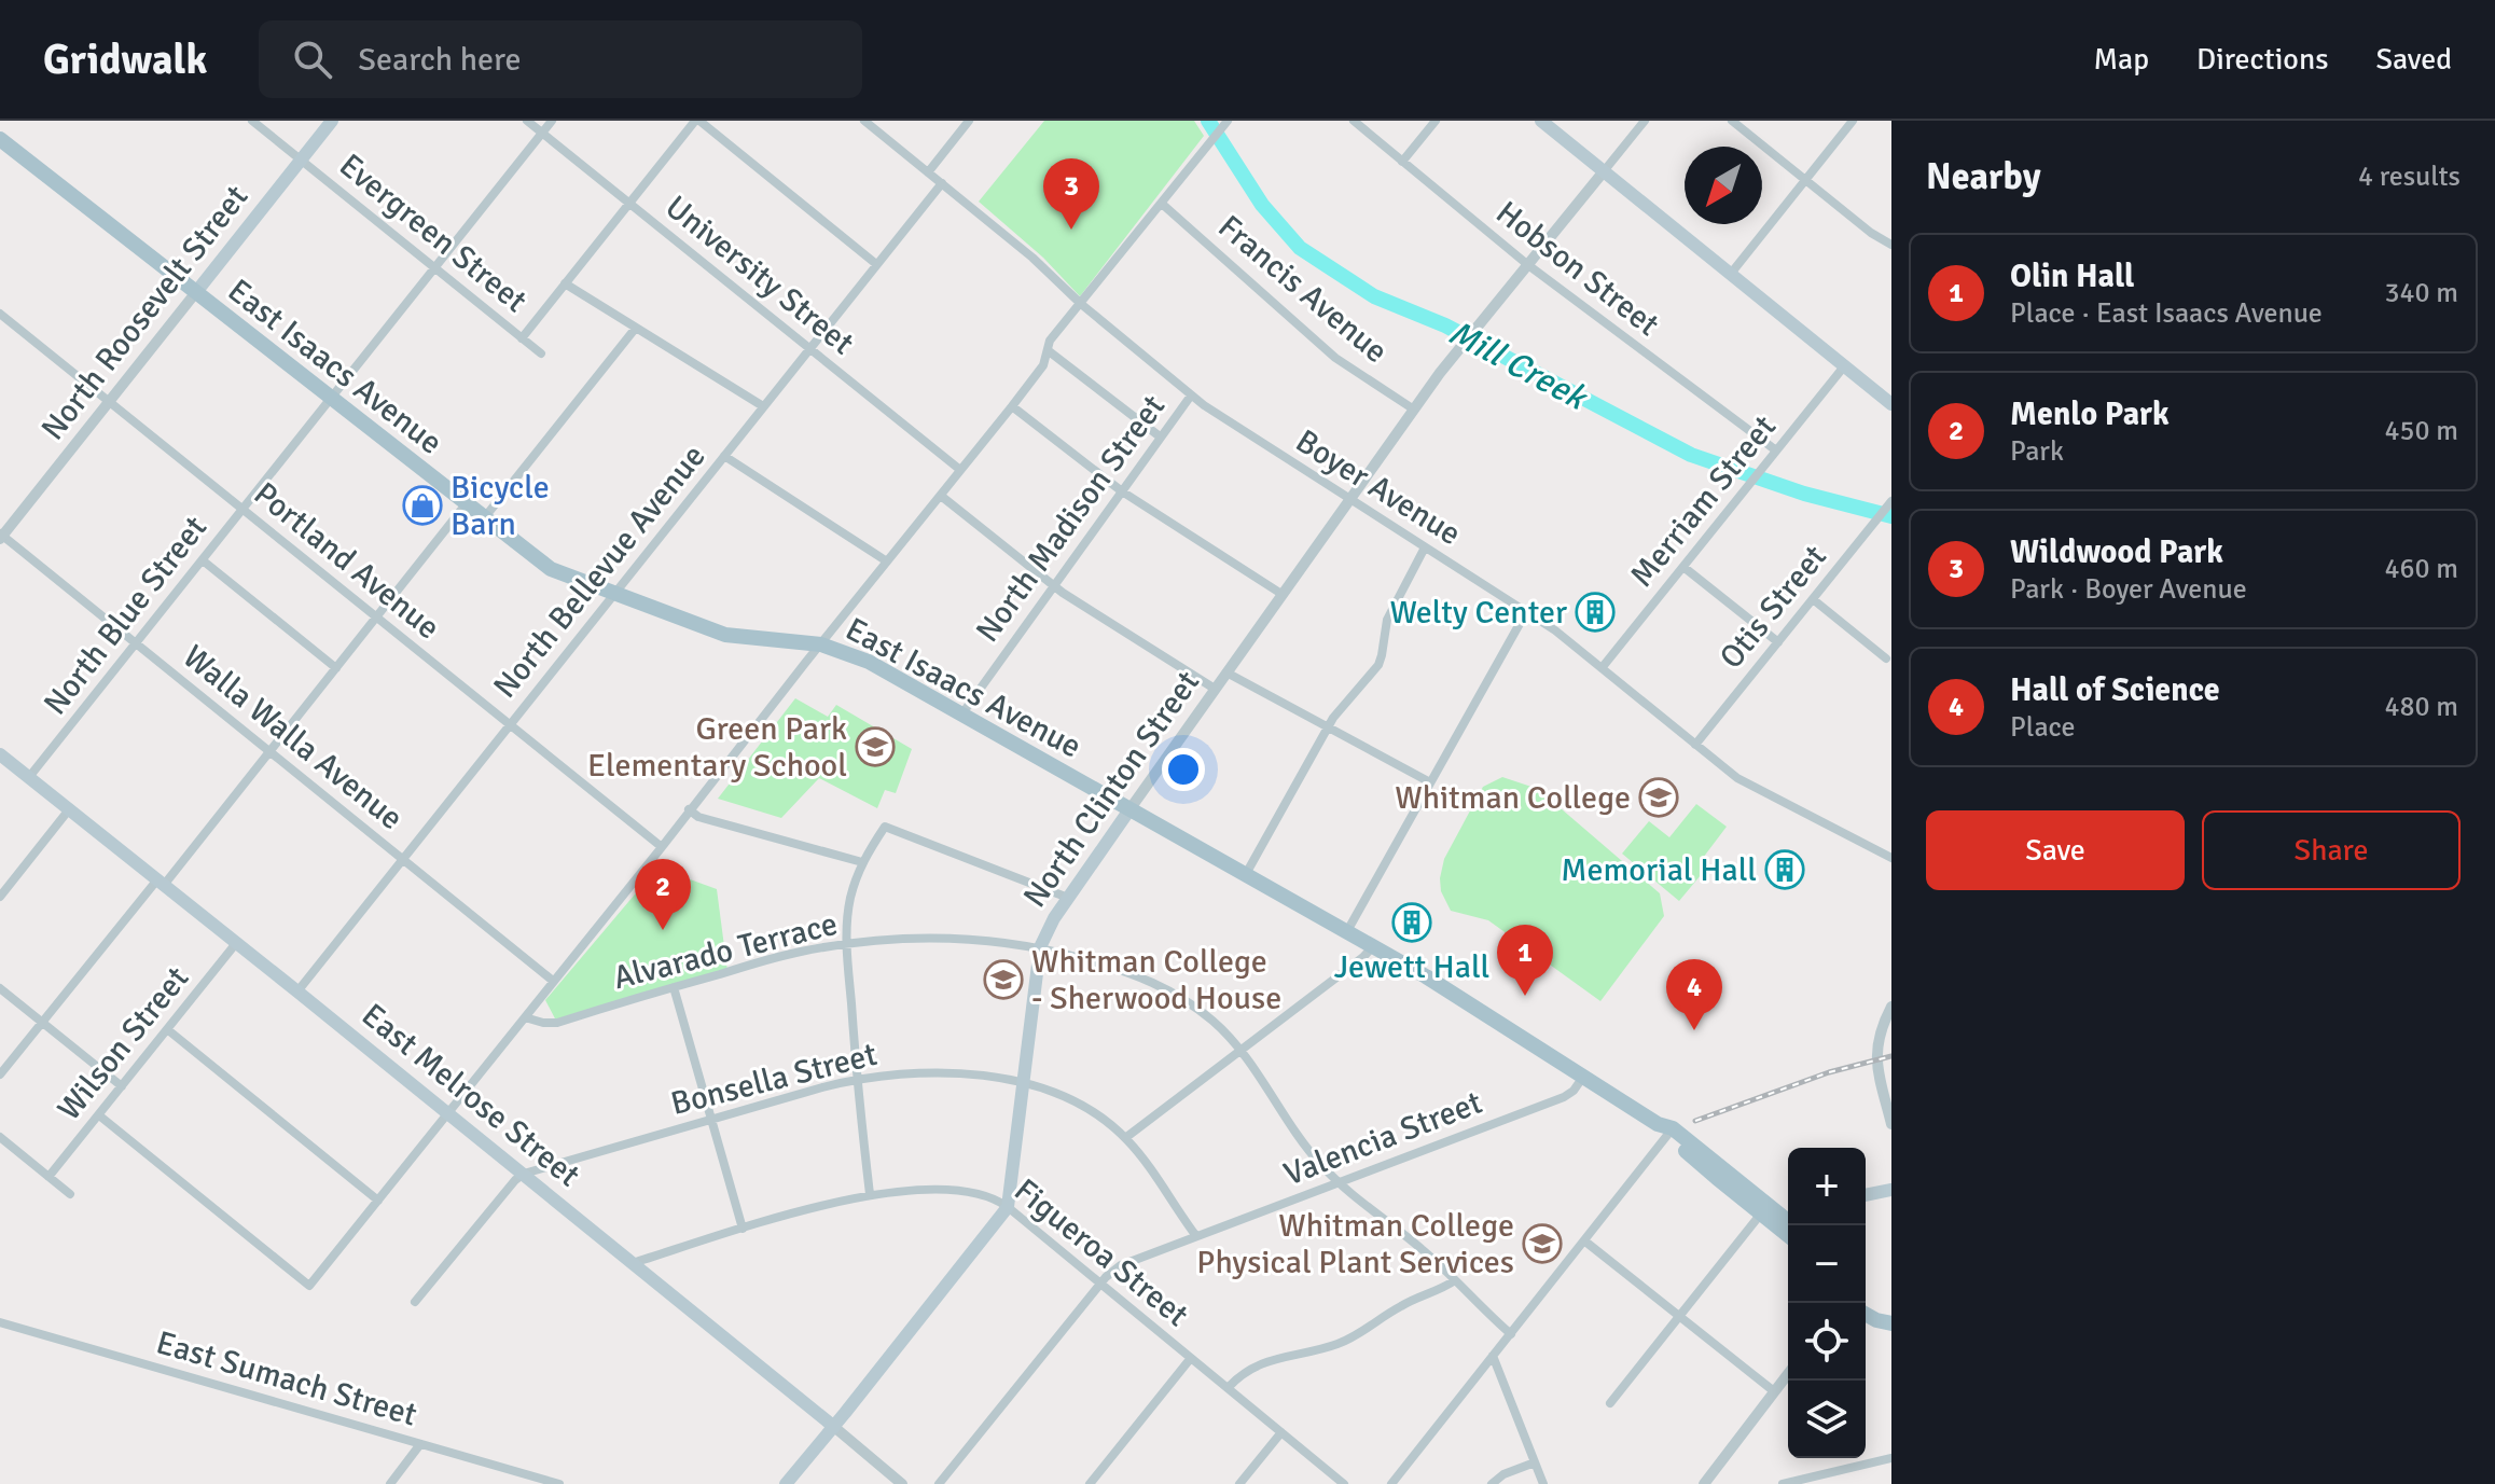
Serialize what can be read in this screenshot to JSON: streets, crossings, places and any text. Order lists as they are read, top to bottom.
{
  "streets": {
    "main road": [
      "North Roosevelt Street",
      "East Isaacs Avenue",
      "North Clinton Street",
      "East Melrose Street"
    ],
    "street": [
      "Evergreen Street",
      "Hobson Street",
      "University Street",
      "Francis Avenue",
      "Boyer Avenue",
      "Merriam Street",
      "North Madison Street",
      "Portland Avenue",
      "North Bellevue Avenue",
      "Otis Street",
      "North Blue Street",
      "Walla Walla Avenue",
      "Alvarado Terrace",
      "Wilson Street",
      "Bonsella Street",
      "Valencia Street",
      "Figueroa Street",
      "East Sumach Street"
    ]
  },
  "crossings": [
    ["Evergreen Street", "North Roosevelt Street"],
    ["Evergreen Street", "North Blue Street"],
    ["Hobson Street", "Merriam Street"],
    ["Hobson Street", "North Clinton Street"],
    ["University Street", "North Bellevue Avenue"],
    ["University Street", "North Blue Street"],
    ["Francis Avenue", "North Clinton Street"],
    ["North Roosevelt Street", "East Isaacs Avenue"],
    ["North Roosevelt Street", "Portland Avenue"],
    ["North Roosevelt Street", "Walla Walla Avenue"],
    ["East Isaacs Avenue", "North Madison Street"],
    ["East Isaacs Avenue", "North Bellevue Avenue"],
    ["East Isaacs Avenue", "North Blue Street"],
    ["East Isaacs Avenue", "North Clinton Street"],
    ["East Isaacs Avenue", "Valencia Street"],
    ["Boyer Avenue", "Merriam Street"],
    ["Boyer Avenue", "North Madison Street"],
    ["Boyer Avenue", "North Bellevue Avenue"],
    ["Boyer Avenue", "Otis Street"],
    ["Boyer Avenue", "North Clinton Street"],
    ["Portland Avenue", "North Bellevue Avenue"],
    ["Portland Avenue", "North Blue Street"],
    ["North Bellevue Avenue", "Walla Walla Avenue"],
    ["North Bellevue Avenue", "East Melrose Street"],
    ["North Blue Street", "Walla Walla Avenue"],
    ["North Blue Street", "East Melrose Street"],
    ["North Clinton Street", "Alvarado Terrace"],
    ["North Clinton Street", "Bonsella Street"],
    ["North Clinton Street", "Figueroa Street"],
    ["Alvarado Terrace", "Valencia Street"],
    ["Wilson Street", "East Melrose Street"],
    ["Bonsella Street", "East Melrose Street"],
    ["Bonsella Street", "Valencia Street"],
    ["East Melrose Street", "Figueroa Street"],
    ["Valencia Street", "Figueroa Street"]
  ],
  "water": ["Mill Creek"],
  "places": {
    "shop": ["Bicycle Barn"],
    "building": ["Welty Center", "Memorial Hall", "Jewett Hall"],
    "school or university": [
      "Green Park Elementary School",
      "Whitman College",
      "Whitman College - Sherwood House",
      "Whitman College Physical Plant Services"
    ]
  },
  "north": "bottom left",
  "page": {
    "header": "Gridwalk",
    "search": "Search here",
    "nav": ["Map", "Directions", "Saved"],
    "heading": ["Nearby", "4 results"],
    "pins": [
      "3",
      "2",
      "1",
      "4"
    ],
    "list": [
      {
        "mark": "1",
        "name": "Olin Hall",
        "note": "Place · East Isaacs Avenue",
        "value": "340 m"
      },
      {
        "mark": "2",
        "name": "Menlo Park",
        "note": "Park",
        "value": "450 m"
      },
      {
        "mark": "3",
        "name": "Wildwood Park",
        "note": "Park · Boyer Avenue",
        "value": "460 m"
      },
      {
        "mark": "4",
        "name": "Hall of Science",
        "note": "Place",
        "value": "480 m"
      }
    ],
    "buttons": ["Save", "Share"],
    "map_buttons": ["+", "−"]
  }
}
